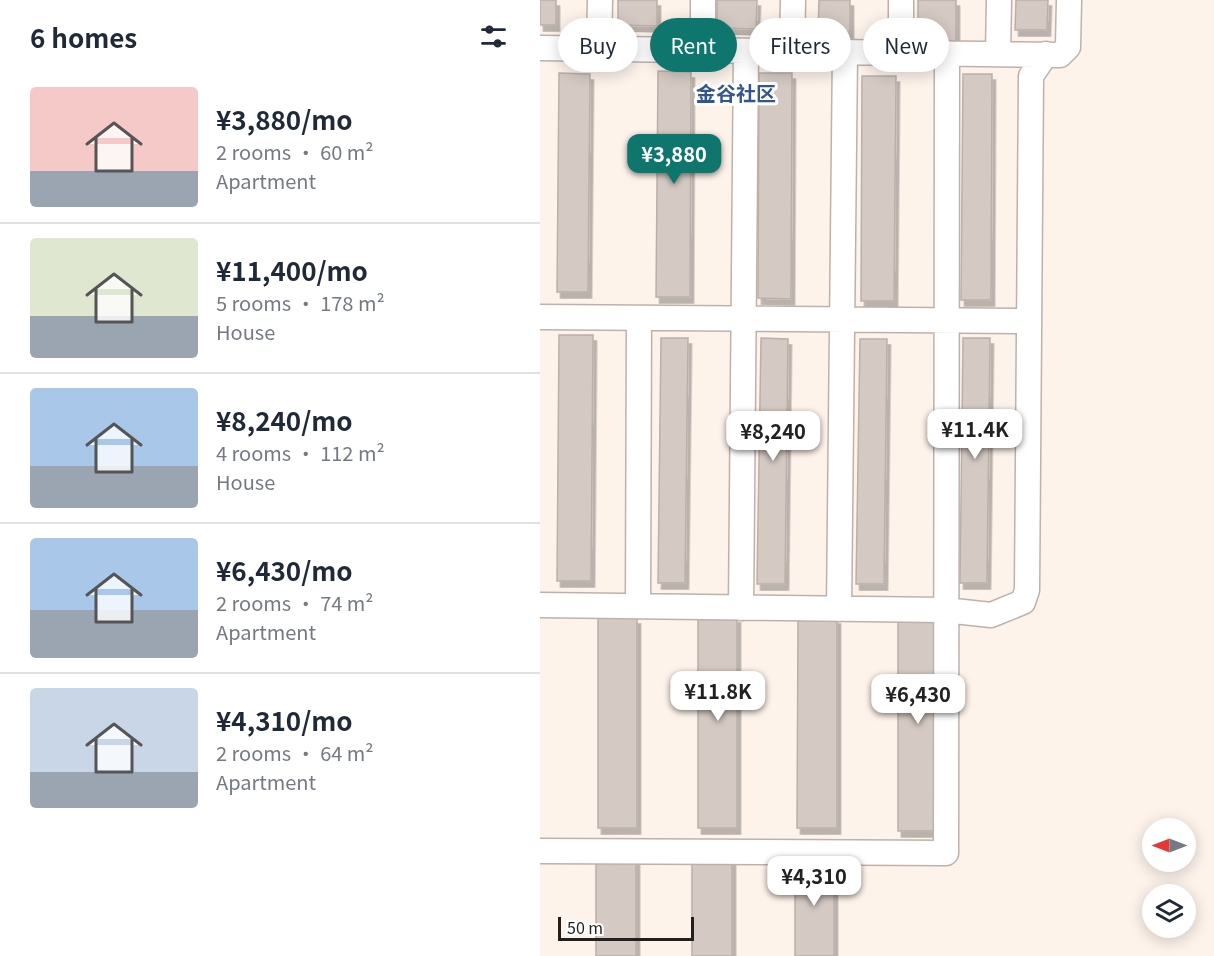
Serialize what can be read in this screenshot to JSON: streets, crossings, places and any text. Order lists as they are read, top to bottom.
{
  "districts": ["金谷社区"],
  "scale_bar": "50 m",
  "north": "left",
  "page": {
    "heading": "6 homes",
    "chip": [
      "Buy",
      "Rent",
      "Filters",
      "New"
    ],
    "list": [
      {
        "name": "¥3,880/mo",
        "note": "2 rooms · 60 m² · Apartment"
      },
      {
        "name": "¥11,400/mo",
        "note": "5 rooms · 178 m² · House"
      },
      {
        "name": "¥8,240/mo",
        "note": "4 rooms · 112 m² · House"
      },
      {
        "name": "¥6,430/mo",
        "note": "2 rooms · 74 m² · Apartment"
      },
      {
        "name": "¥4,310/mo",
        "note": "2 rooms · 64 m² · Apartment"
      }
    ],
    "price": [
      "¥3,880",
      "¥11.4K",
      "¥8,240",
      "¥11.8K",
      "¥6,430",
      "¥4,310"
    ],
    "scale": "50 m"
  }
}
